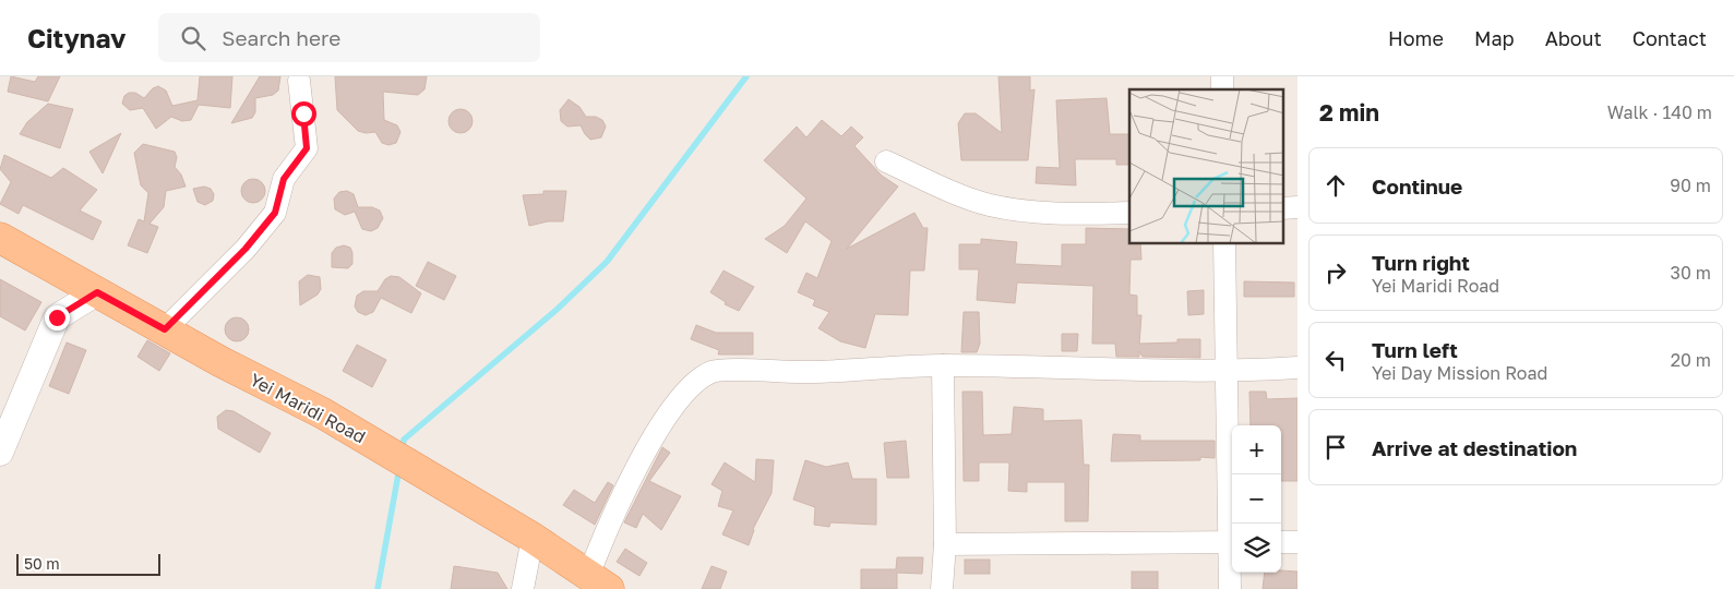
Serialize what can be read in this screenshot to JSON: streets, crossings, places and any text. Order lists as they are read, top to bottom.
{
  "streets": {
    "main road": ["Yei Maridi Road"]
  },
  "scale_bar": "50 m",
  "page": {
    "header": "Citynav",
    "search": "Search here",
    "nav": [
      "Home",
      "Map",
      "About",
      "Contact"
    ],
    "heading": ["2 min", "Walk · 140 m"],
    "list": [
      ["Continue", "90 m"],
      ["Turn right", "Yei Maridi Road", "30 m"],
      ["Turn left", "Yei Day Mission Road", "20 m"],
      "Arrive at destination"
    ],
    "map_buttons": ["+", "−"],
    "scale": "50 m"
  }
}
